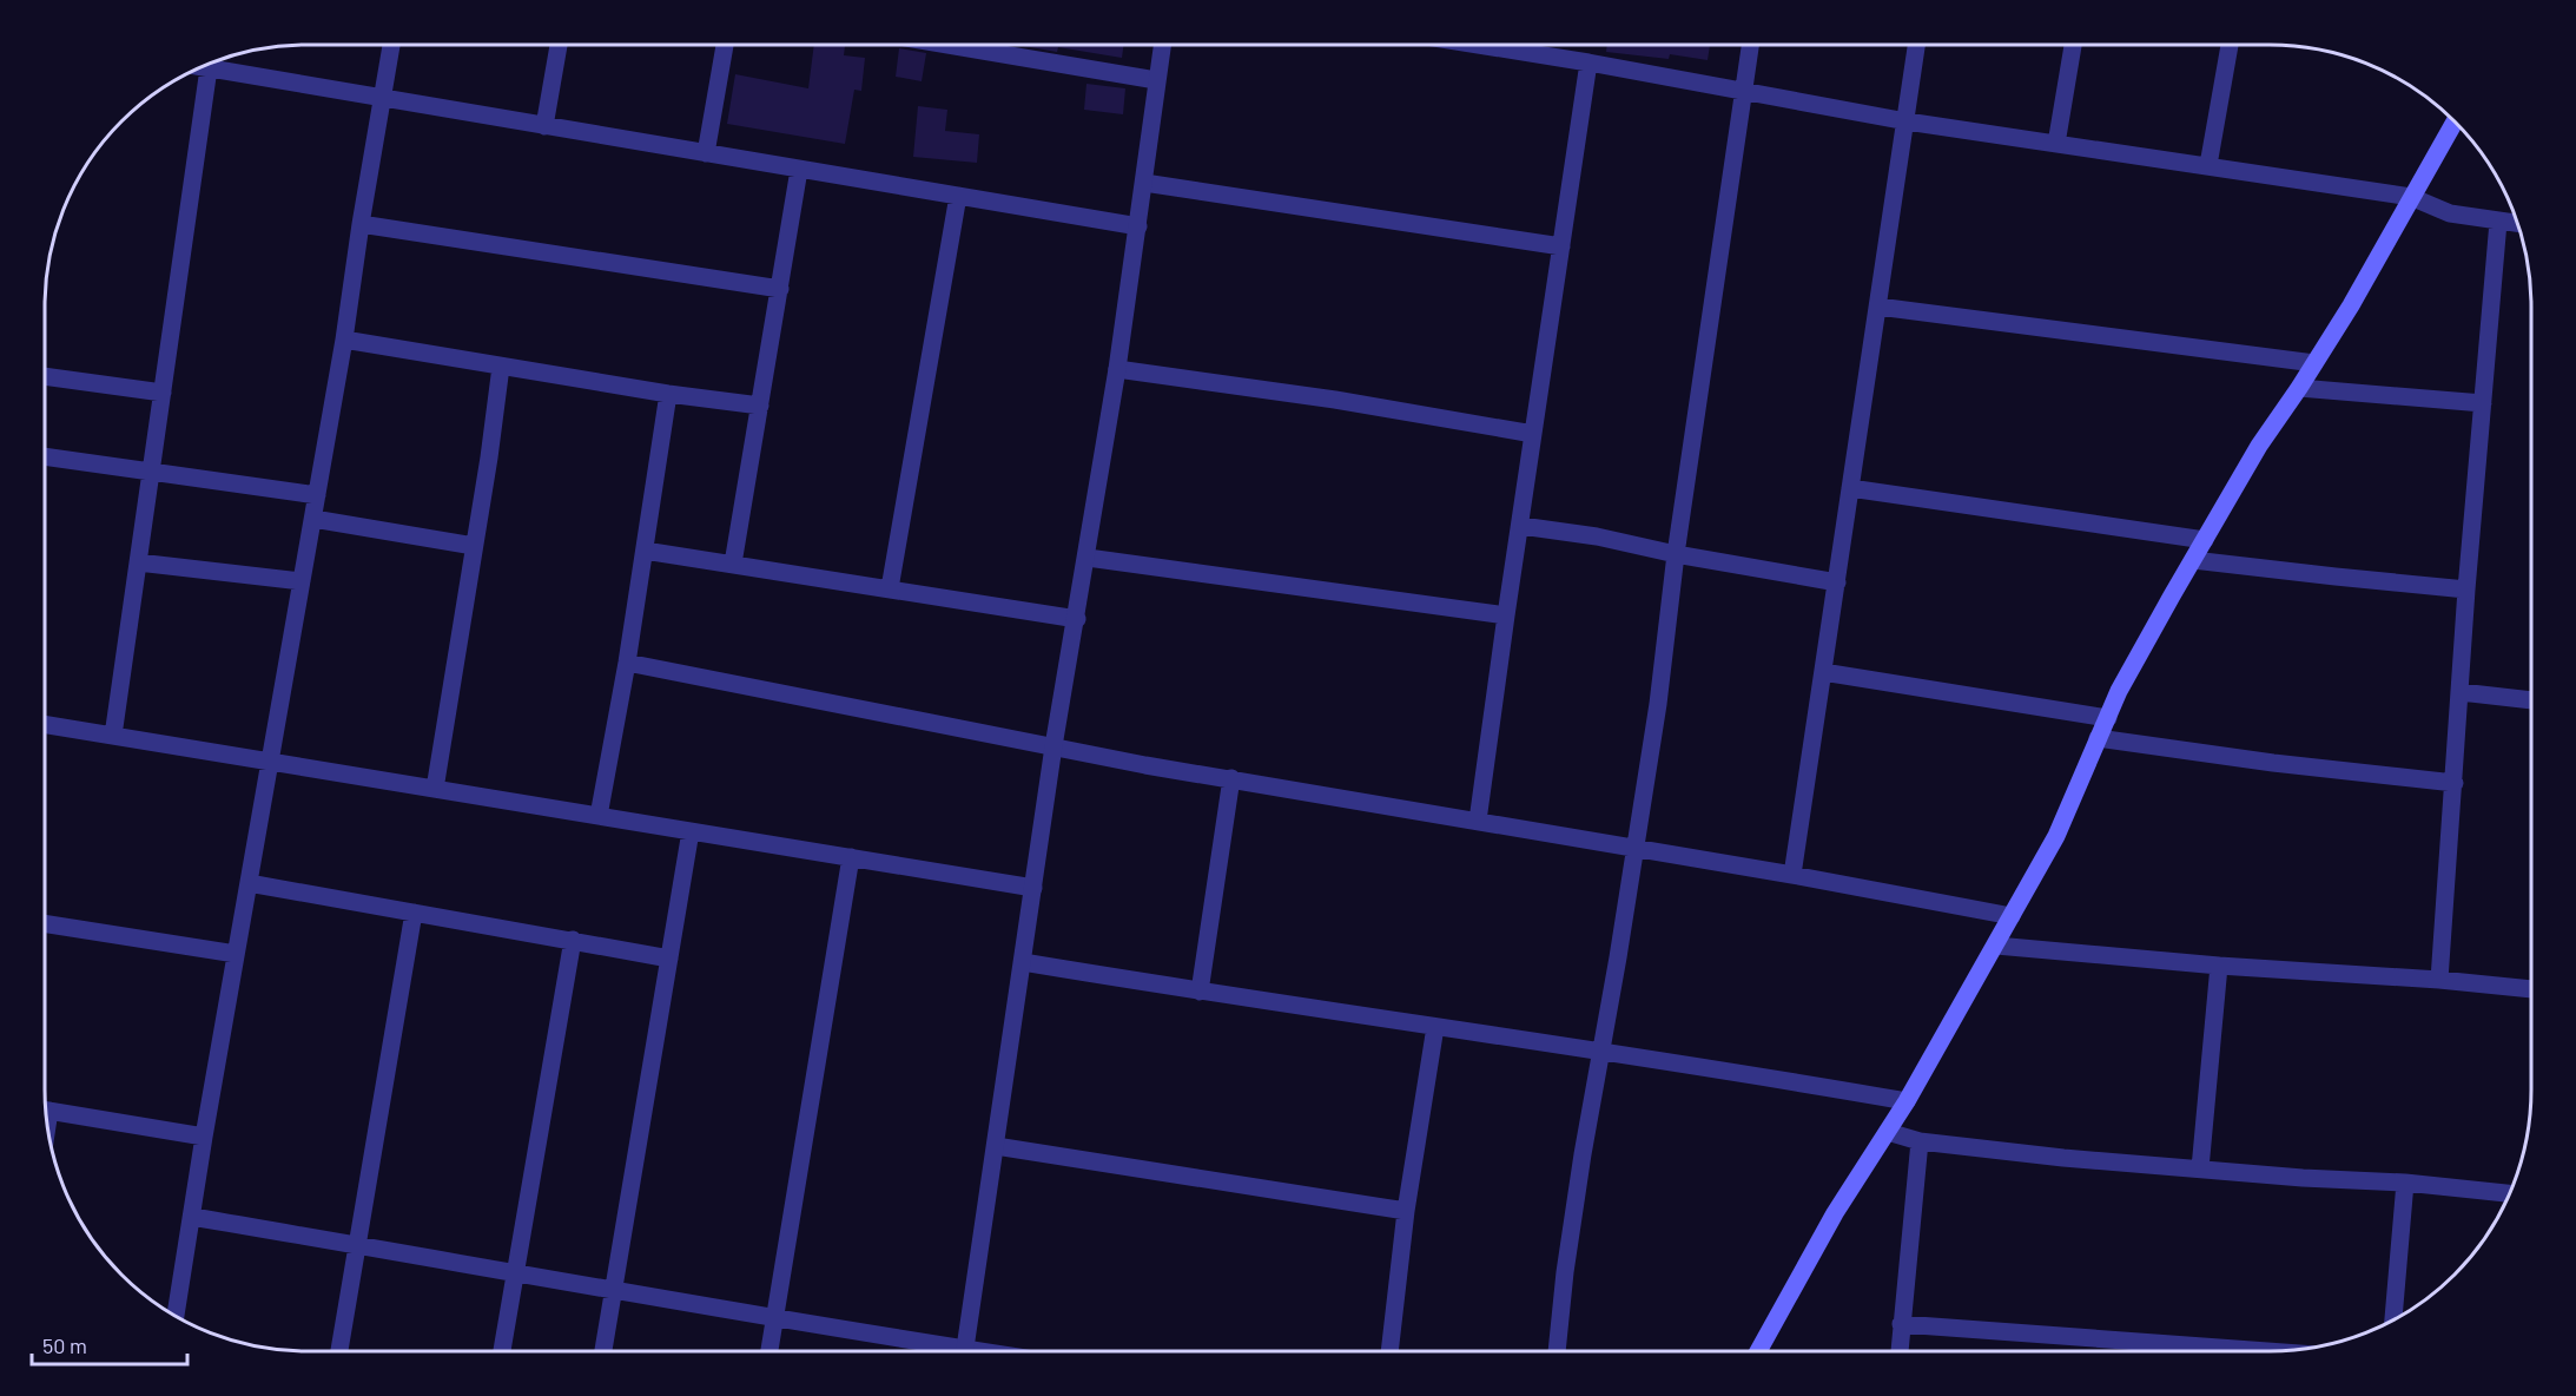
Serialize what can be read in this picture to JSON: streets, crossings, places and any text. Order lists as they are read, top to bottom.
{
  "scale_bar": "50 m"
}
